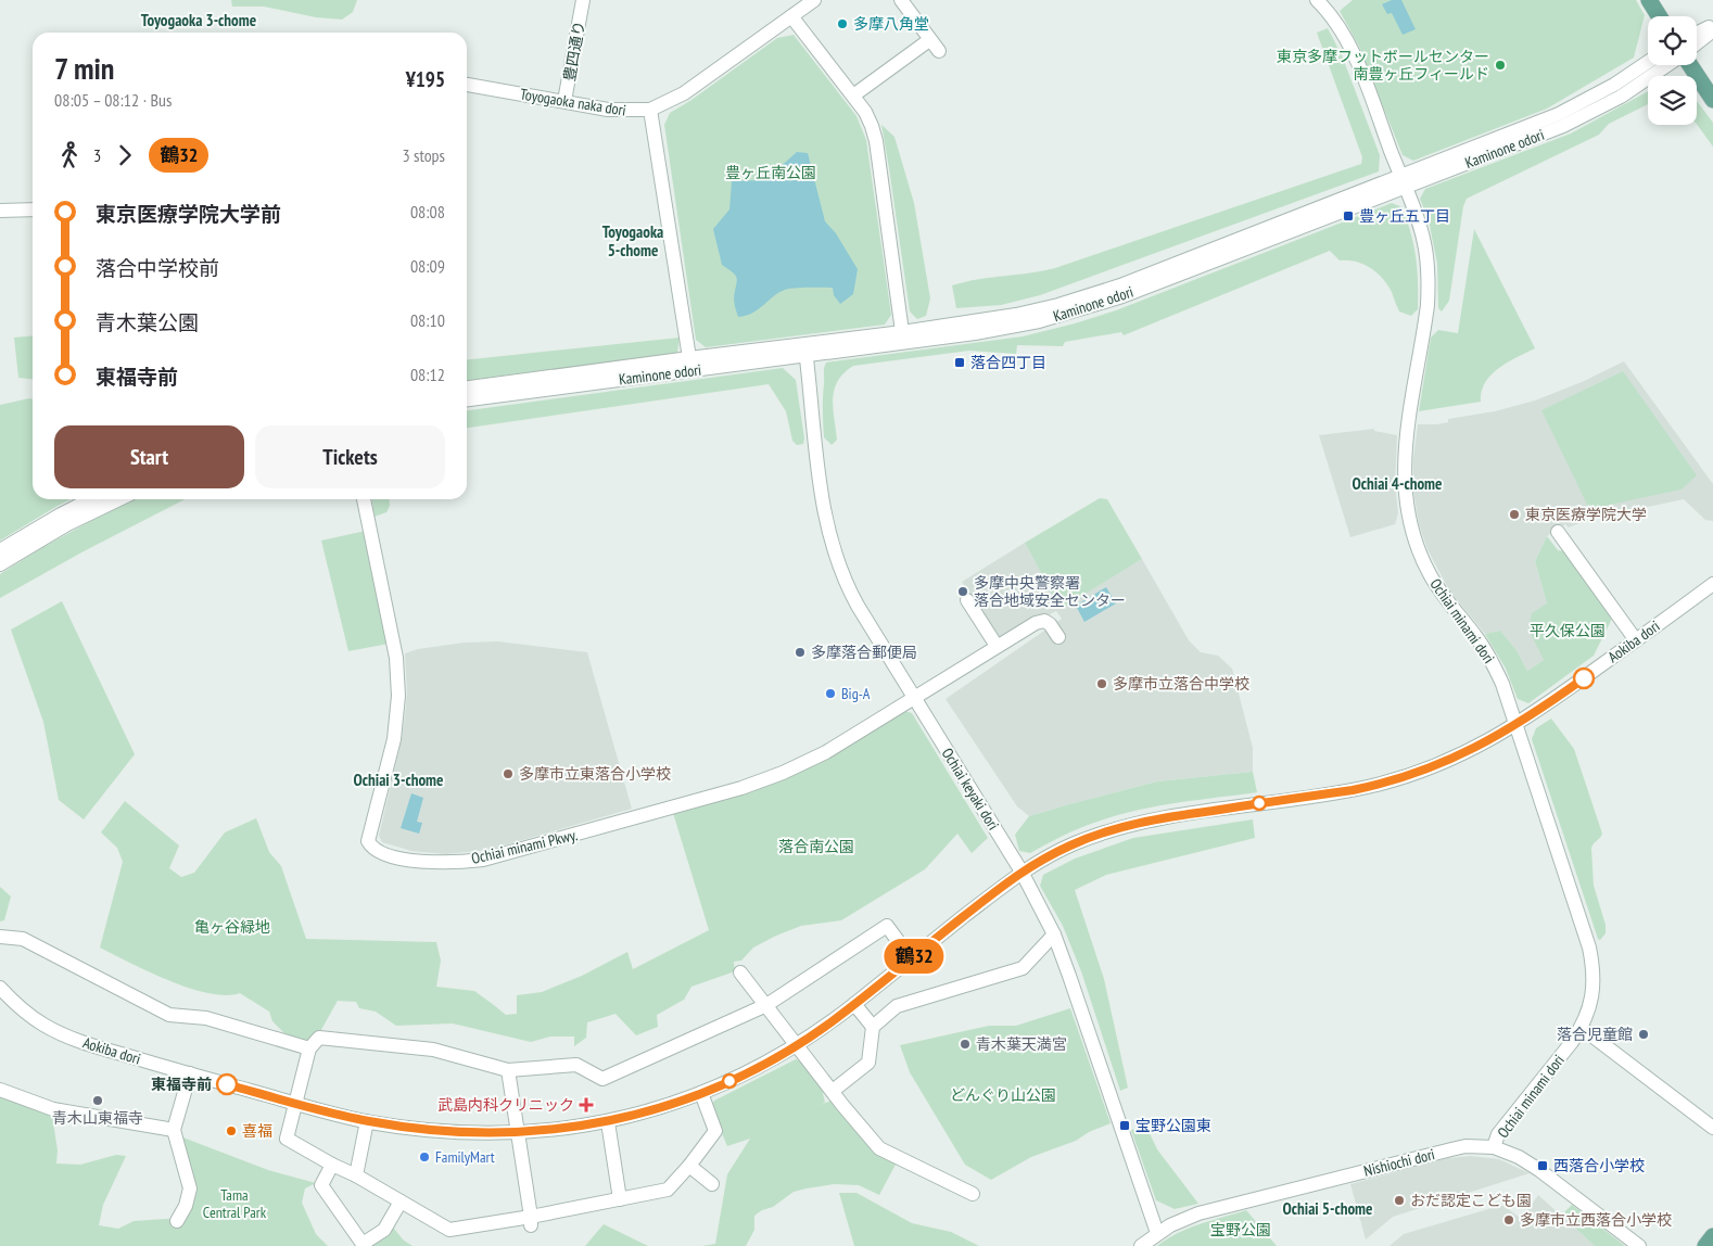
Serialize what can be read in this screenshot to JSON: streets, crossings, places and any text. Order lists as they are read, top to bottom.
{
  "streets": {
    "street": [
      "豊四通り",
      "Toyogaoka naka dori",
      "Kaminone odori",
      "Ochiai minami dori",
      "Aokiba dori",
      "Ochiai keyaki dori",
      "Ochiai minami Pkwy.",
      "Nishiochi dori"
    ]
  },
  "crossings": [
    ["豊四通り", "Toyogaoka naka dori"],
    ["Kaminone odori", "Ochiai minami dori"],
    ["Kaminone odori", "Ochiai keyaki dori"],
    ["Ochiai minami dori", "Aokiba dori"],
    ["Ochiai minami dori", "Nishiochi dori"],
    ["Aokiba dori", "Ochiai keyaki dori"],
    ["Ochiai keyaki dori", "Ochiai minami Pkwy."],
    ["Ochiai keyaki dori", "Nishiochi dori"]
  ],
  "districts": [
    "Toyogaoka 3-chome",
    "Toyogaoka 5-chome",
    "Ochiai 4-chome",
    "Ochiai 3-chome",
    "Ochiai 5-chome"
  ],
  "parks": [
    "豊ヶ丘南公園",
    "平久保公園",
    "落合南公園",
    "亀ヶ谷緑地",
    "どんぐり山公園",
    "Tama Central Park",
    "宝野公園"
  ],
  "places": {
    "other": [
      "多摩八角堂",
      "東京多摩フットボールセンター 南豊ヶ丘フィールド",
      "東京医療学院大学",
      "多摩中央警察署 落合地域安全センター",
      "多摩落合郵便局",
      "多摩市立落合中学校",
      "Big-A",
      "多摩市立東落合小学校",
      "落合児童館",
      "青木葉天満宮",
      "東福寺前",
      "青木山東福寺",
      "喜福",
      "FamilyMart",
      "おだ認定こども園",
      "多摩市立西落合小学校"
    ],
    "transit": [
      "豊ヶ丘五丁目",
      "落合四丁目",
      "宝野公園東",
      "西落合小学校"
    ],
    "health": ["武島内科クリニック"]
  },
  "lines": ["bus line 鶴32"],
  "page": {
    "on_map": "鶴32",
    "heading": ["7 min", "08:05 – 08:12 · Bus", "¥195"],
    "legs": ["3", "鶴32", "3 stops"],
    "list": [
      {
        "name": "東京医療学院大学前",
        "value": "08:08"
      },
      {
        "name": "落合中学校前",
        "value": "08:09"
      },
      {
        "name": "青木葉公園",
        "value": "08:10"
      },
      {
        "name": "東福寺前",
        "value": "08:12"
      }
    ],
    "buttons": ["Start", "Tickets"]
  }
}
